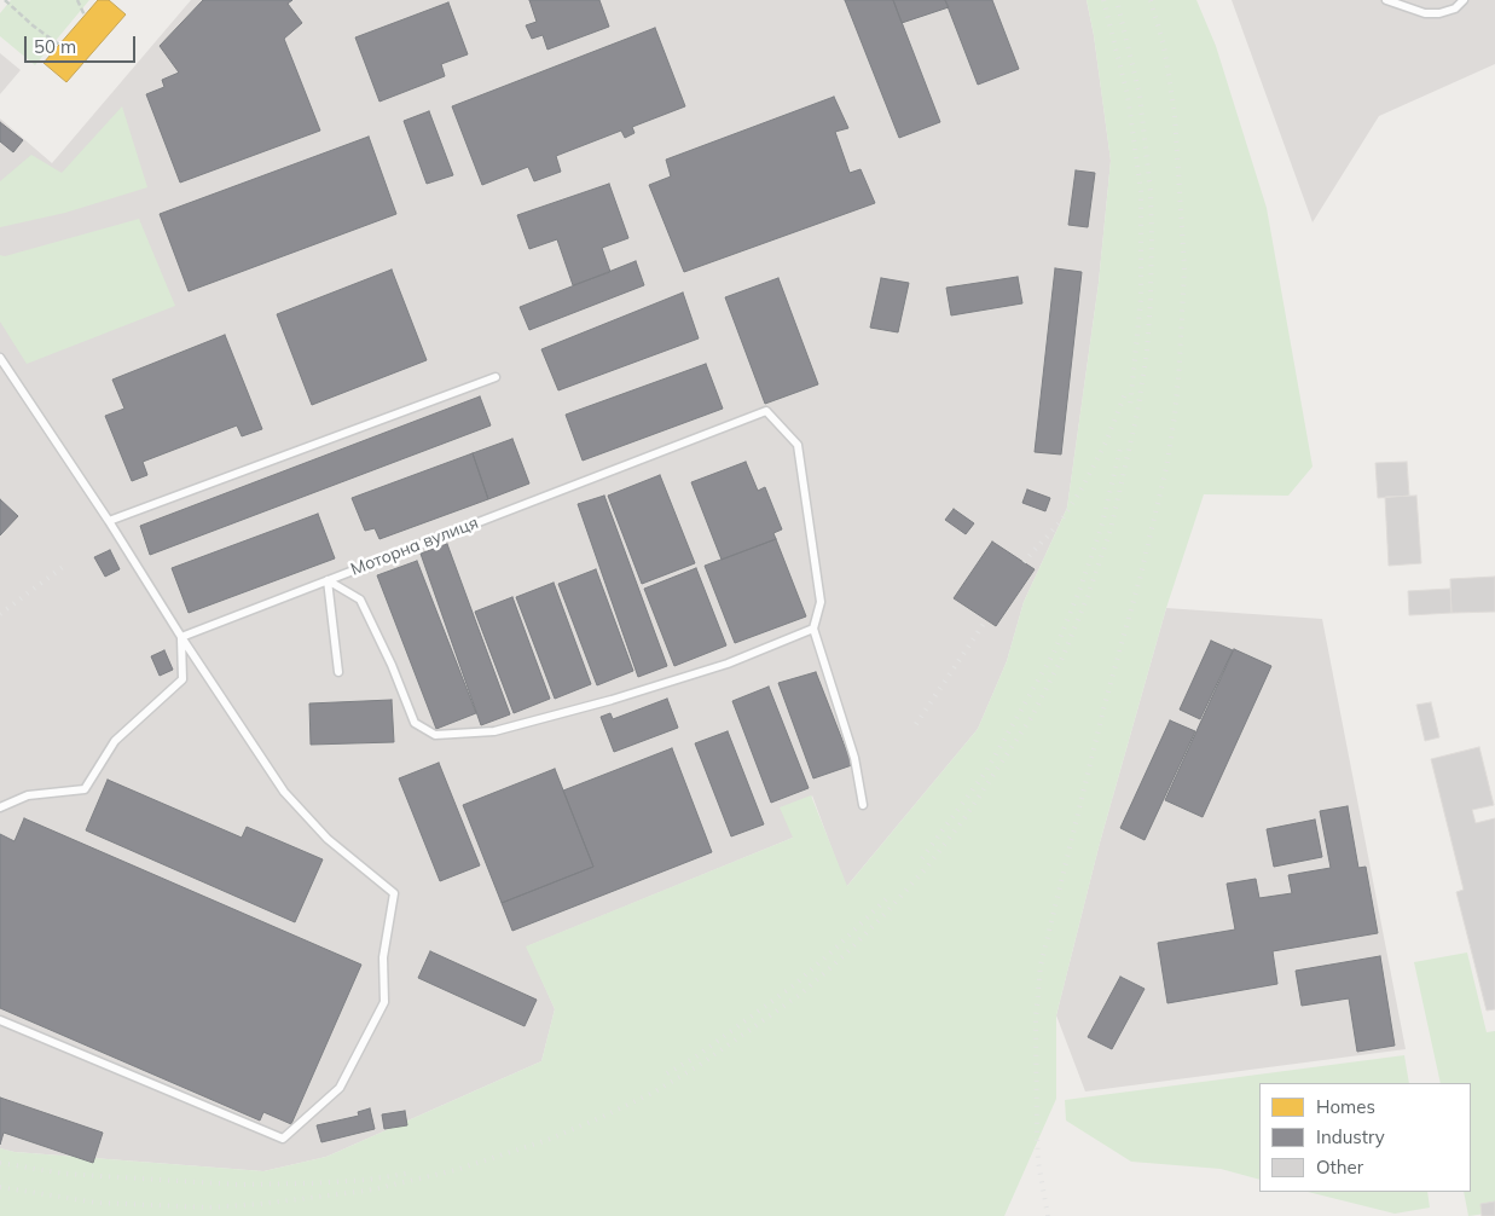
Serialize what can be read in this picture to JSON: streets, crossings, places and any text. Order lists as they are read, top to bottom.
{
  "streets": {
    "lane": ["Моторна вулиця"]
  },
  "legend": ["Homes", "Industry", "Other"],
  "scale_bar": "50 m"
}
